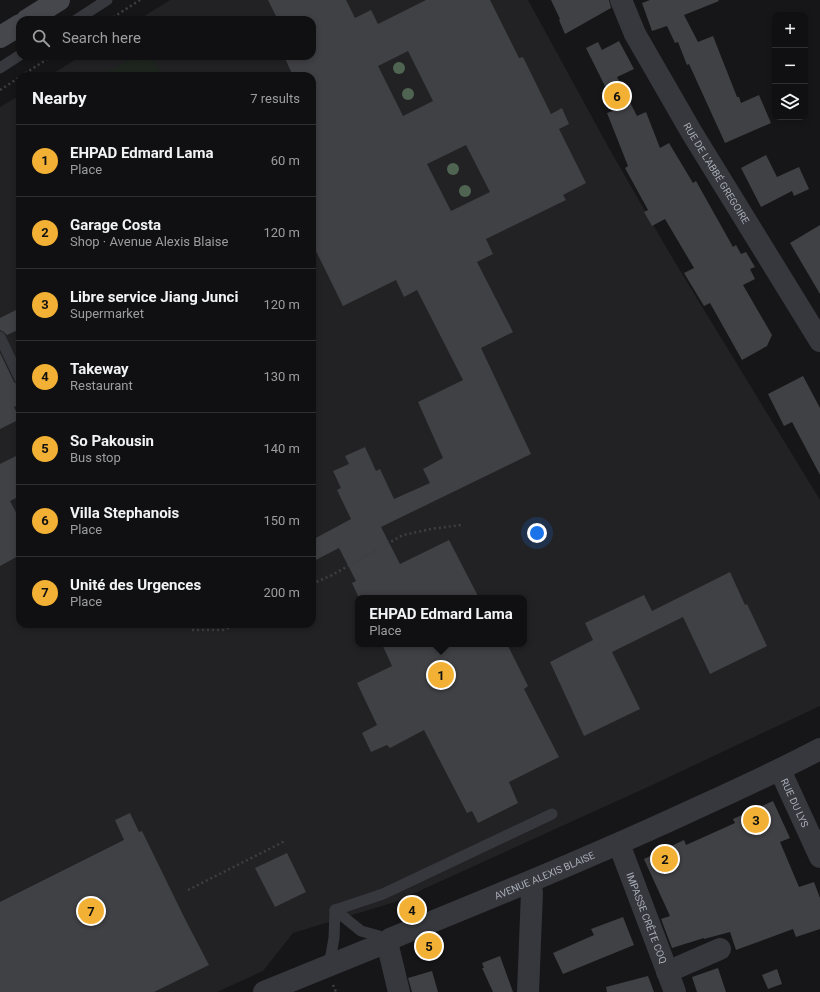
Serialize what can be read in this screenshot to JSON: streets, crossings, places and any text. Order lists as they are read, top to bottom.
{
  "streets": {
    "street": [
      "RUE DE L'ABBÉ GREGOIRE",
      "RUE DU LYS",
      "AVENUE ALEXIS BLAISE",
      "IMPASSE CRÊTE COQ"
    ]
  },
  "crossings": [
    ["RUE DU LYS", "AVENUE ALEXIS BLAISE"],
    ["AVENUE ALEXIS BLAISE", "IMPASSE CRÊTE COQ"]
  ],
  "page": {
    "map_buttons": ["+", "−"],
    "search": "Search here",
    "heading": ["Nearby", "7 results"],
    "pins": [
      "6",
      "1",
      "3",
      "2",
      "4",
      "7",
      "5"
    ],
    "list": [
      {
        "mark": "1",
        "name": "EHPAD Edmard Lama",
        "note": "Place",
        "value": "60 m"
      },
      {
        "mark": "2",
        "name": "Garage Costa",
        "note": "Shop · Avenue Alexis Blaise",
        "value": "120 m"
      },
      {
        "mark": "3",
        "name": "Libre service Jiang Junci",
        "note": "Supermarket",
        "value": "120 m"
      },
      {
        "mark": "4",
        "name": "Takeway",
        "note": "Restaurant",
        "value": "130 m"
      },
      {
        "mark": "5",
        "name": "So Pakousin",
        "note": "Bus stop",
        "value": "140 m"
      },
      {
        "mark": "6",
        "name": "Villa Stephanois",
        "note": "Place",
        "value": "150 m"
      },
      {
        "mark": "7",
        "name": "Unité des Urgences",
        "note": "Place",
        "value": "200 m"
      }
    ],
    "popup": ["EHPAD Edmard Lama", "Place"]
  }
}
